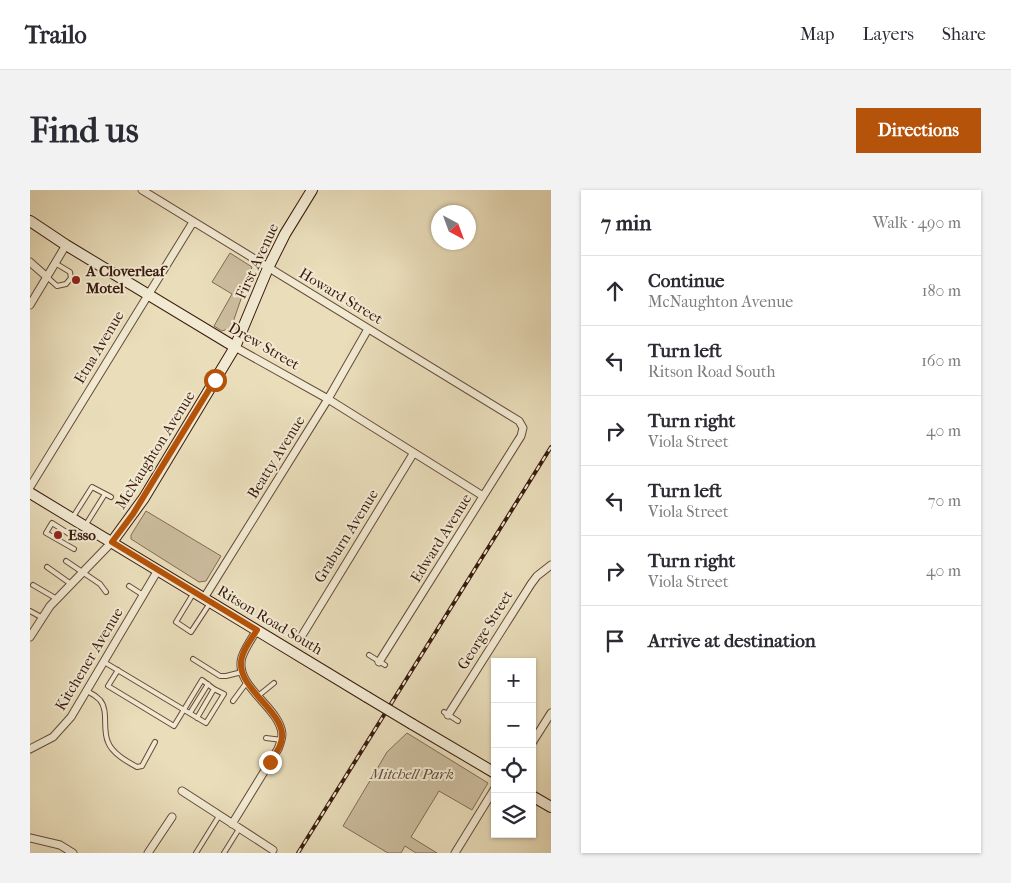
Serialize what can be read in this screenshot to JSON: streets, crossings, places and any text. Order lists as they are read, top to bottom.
{
  "streets": {
    "main road": [
      "First Avenue",
      "Drew Street",
      "McNaughton Avenue",
      "Ritson Road South"
    ],
    "street": [
      "Howard Street",
      "Etna Avenue",
      "Beatty Avenue",
      "Graburn Avenue",
      "Edward Avenue",
      "George Street",
      "Kitchener Avenue"
    ]
  },
  "crossings": [
    ["First Avenue", "Howard Street"],
    ["First Avenue", "Drew Street"],
    ["First Avenue", "McNaughton Avenue"],
    ["Howard Street", "Etna Avenue"],
    ["Howard Street", "Beatty Avenue"],
    ["Howard Street", "Edward Avenue"],
    ["Drew Street", "Etna Avenue"],
    ["Drew Street", "McNaughton Avenue"],
    ["Drew Street", "Beatty Avenue"],
    ["Drew Street", "Graburn Avenue"],
    ["Drew Street", "Edward Avenue"],
    ["McNaughton Avenue", "Ritson Road South"],
    ["Beatty Avenue", "Ritson Road South"],
    ["Ritson Road South", "Kitchener Avenue"]
  ],
  "parks": ["Mitchell Park"],
  "places": ["A Cloverleaf Motel", "Esso"],
  "north": "bottom right",
  "page": {
    "header": "Trailo",
    "nav": ["Map", "Layers", "Share"],
    "buttons": "Directions",
    "title": "Find us",
    "heading": ["7 min", "Walk · 490 m"],
    "list": [
      ["Continue", "McNaughton Avenue", "180 m"],
      ["Turn left", "Ritson Road South", "160 m"],
      ["Turn right", "Viola Street", "40 m"],
      ["Turn left", "Viola Street", "70 m"],
      ["Turn right", "Viola Street", "40 m"],
      "Arrive at destination"
    ],
    "map_buttons": ["+", "−"]
  }
}
